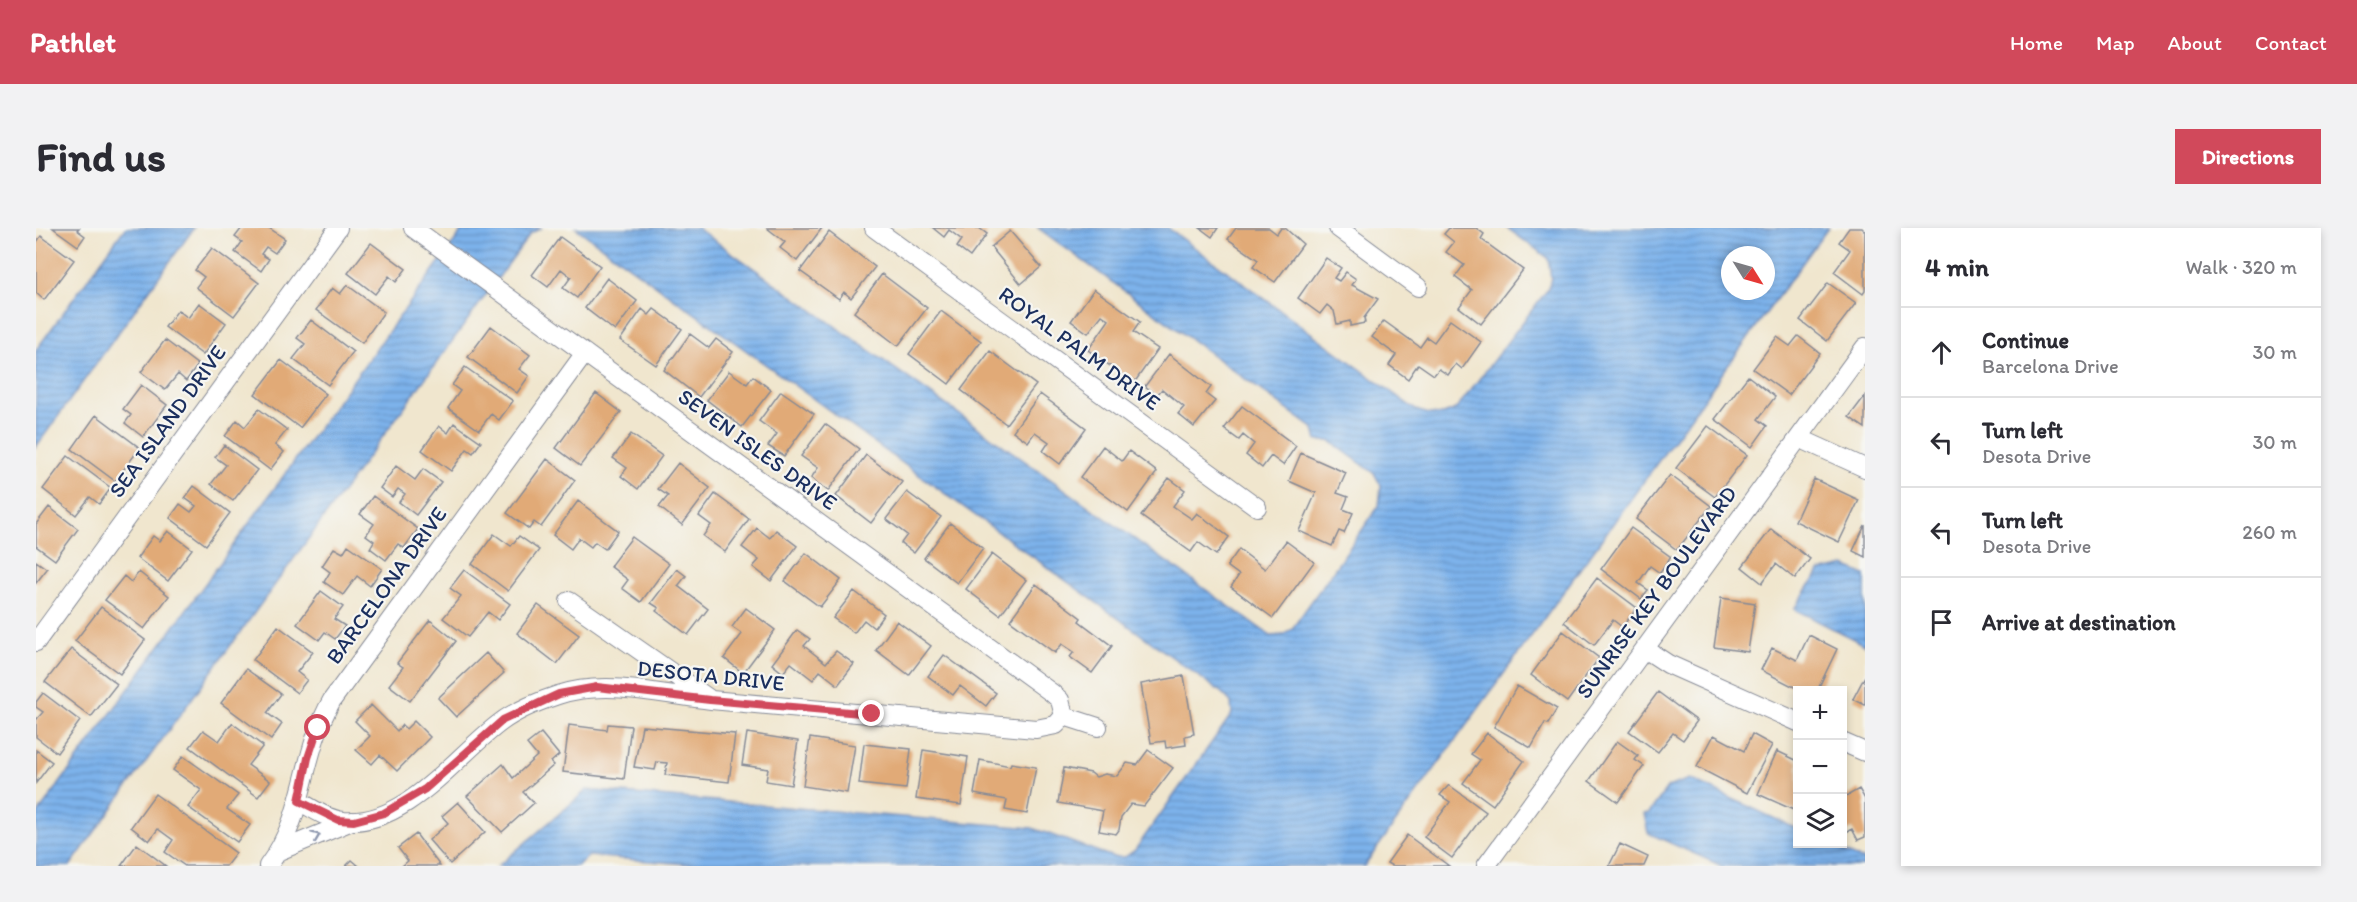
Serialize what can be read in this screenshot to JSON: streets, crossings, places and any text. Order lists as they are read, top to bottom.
{
  "streets": {
    "street": [
      "ROYAL PALM DRIVE",
      "SEA ISLAND DRIVE",
      "SEVEN ISLES DRIVE",
      "BARCELONA DRIVE",
      "SUNRISE KEY BOULEVARD",
      "DESOTA DRIVE"
    ]
  },
  "crossings": [
    ["SEVEN ISLES DRIVE", "BARCELONA DRIVE"],
    ["SEVEN ISLES DRIVE", "DESOTA DRIVE"],
    ["BARCELONA DRIVE", "DESOTA DRIVE"]
  ],
  "north": "bottom right",
  "page": {
    "header": "Pathlet",
    "nav": [
      "Home",
      "Map",
      "About",
      "Contact"
    ],
    "buttons": "Directions",
    "title": "Find us",
    "heading": ["4 min", "Walk · 320 m"],
    "list": [
      ["Continue", "Barcelona Drive", "30 m"],
      ["Turn left", "Desota Drive", "30 m"],
      ["Turn left", "Desota Drive", "260 m"],
      "Arrive at destination"
    ],
    "map_buttons": ["+", "−"]
  }
}
